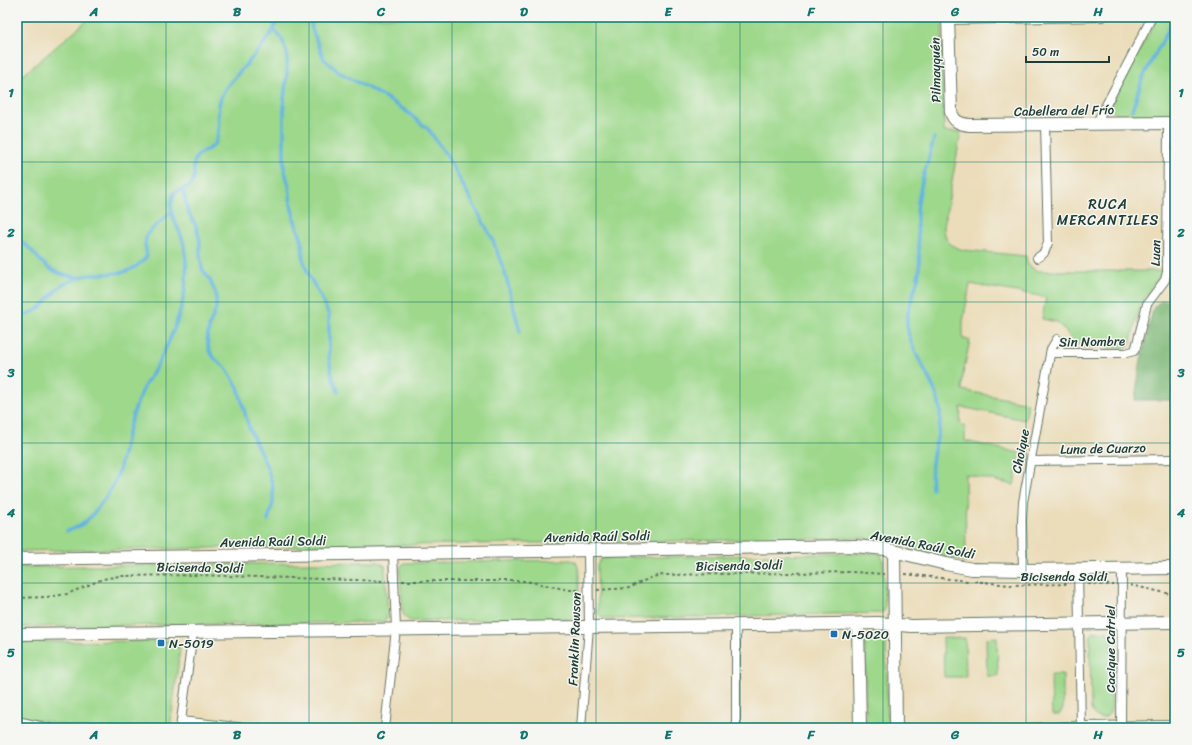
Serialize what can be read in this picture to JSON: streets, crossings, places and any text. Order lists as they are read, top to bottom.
{
  "streets": {
    "main road": ["Pilmayquén", "Cabellera del Frío", "Avenida Raúl Soldi"],
    "street": [
      "Luan",
      "Sin Nombre",
      "Luna de Cuarzo",
      "Choique",
      "Franklin Rawson",
      "Cacique Catriel"
    ],
    "path": ["Bicisenda Soldi"]
  },
  "crossings": [
    ["Pilmayquén", "Cabellera del Frío"],
    ["Cabellera del Frío", "Luan"],
    ["Luan", "Sin Nombre"],
    ["Sin Nombre", "Choique"],
    ["Luna de Cuarzo", "Choique"],
    ["Choique", "Avenida Raúl Soldi"],
    ["Avenida Raúl Soldi", "Franklin Rawson"],
    ["Avenida Raúl Soldi", "Cacique Catriel"],
    ["Bicisenda Soldi", "Cacique Catriel"]
  ],
  "districts": ["RUCA MERCANTILES"],
  "places": {
    "transit": ["N-5020", "N-5019"]
  },
  "scale_bar": "50 m",
  "grid": {
    "columns": [
      "A",
      "B",
      "C",
      "D",
      "E",
      "F",
      "G",
      "H"
    ],
    "rows": [
      "1",
      "2",
      "3",
      "4",
      "5"
    ]
  }
}
